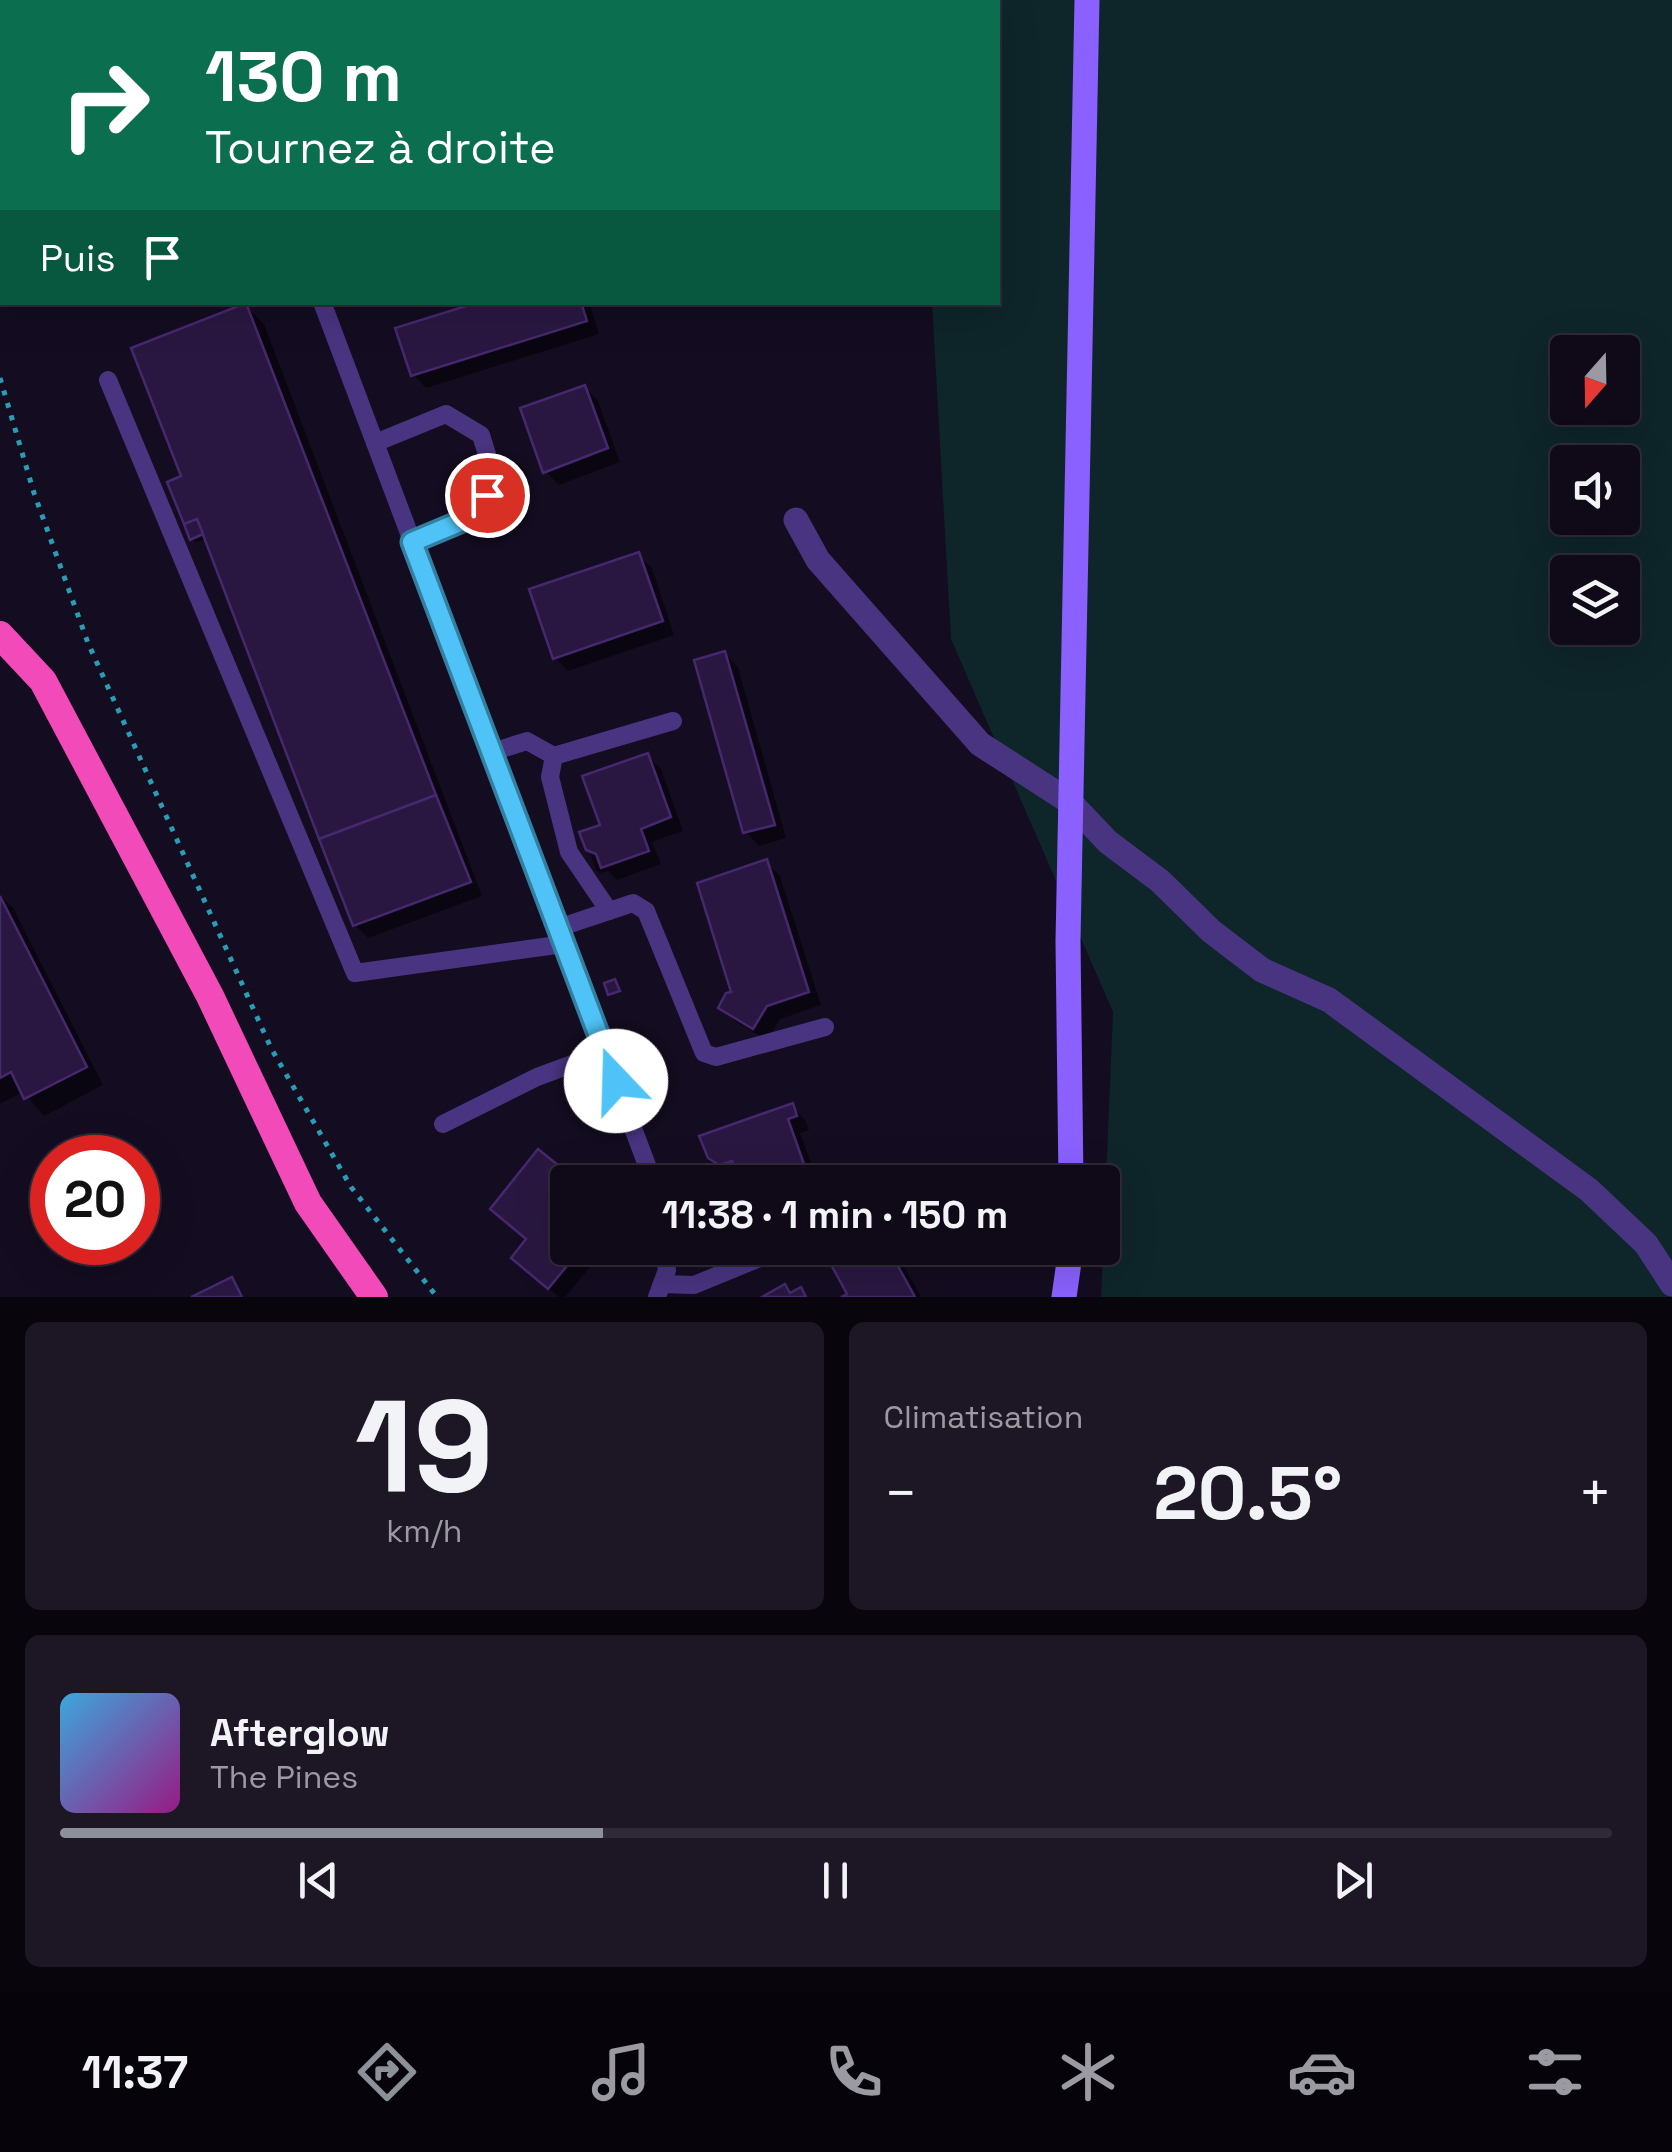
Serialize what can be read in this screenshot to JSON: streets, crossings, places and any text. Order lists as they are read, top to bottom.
{
  "north": "bottom",
  "page": {
    "turn": ["130 m", "Tournez à droite"],
    "then": "Puis",
    "limit": "20",
    "trip": "11:38 · 1 min · 150 m",
    "tile": [
      ["19", "km/h"],
      "Climatisation"
    ],
    "heat": ["−", "20.5°", "+"],
    "song": ["Afterglow", "The Pines"],
    "tabs": "11:37"
  }
}
